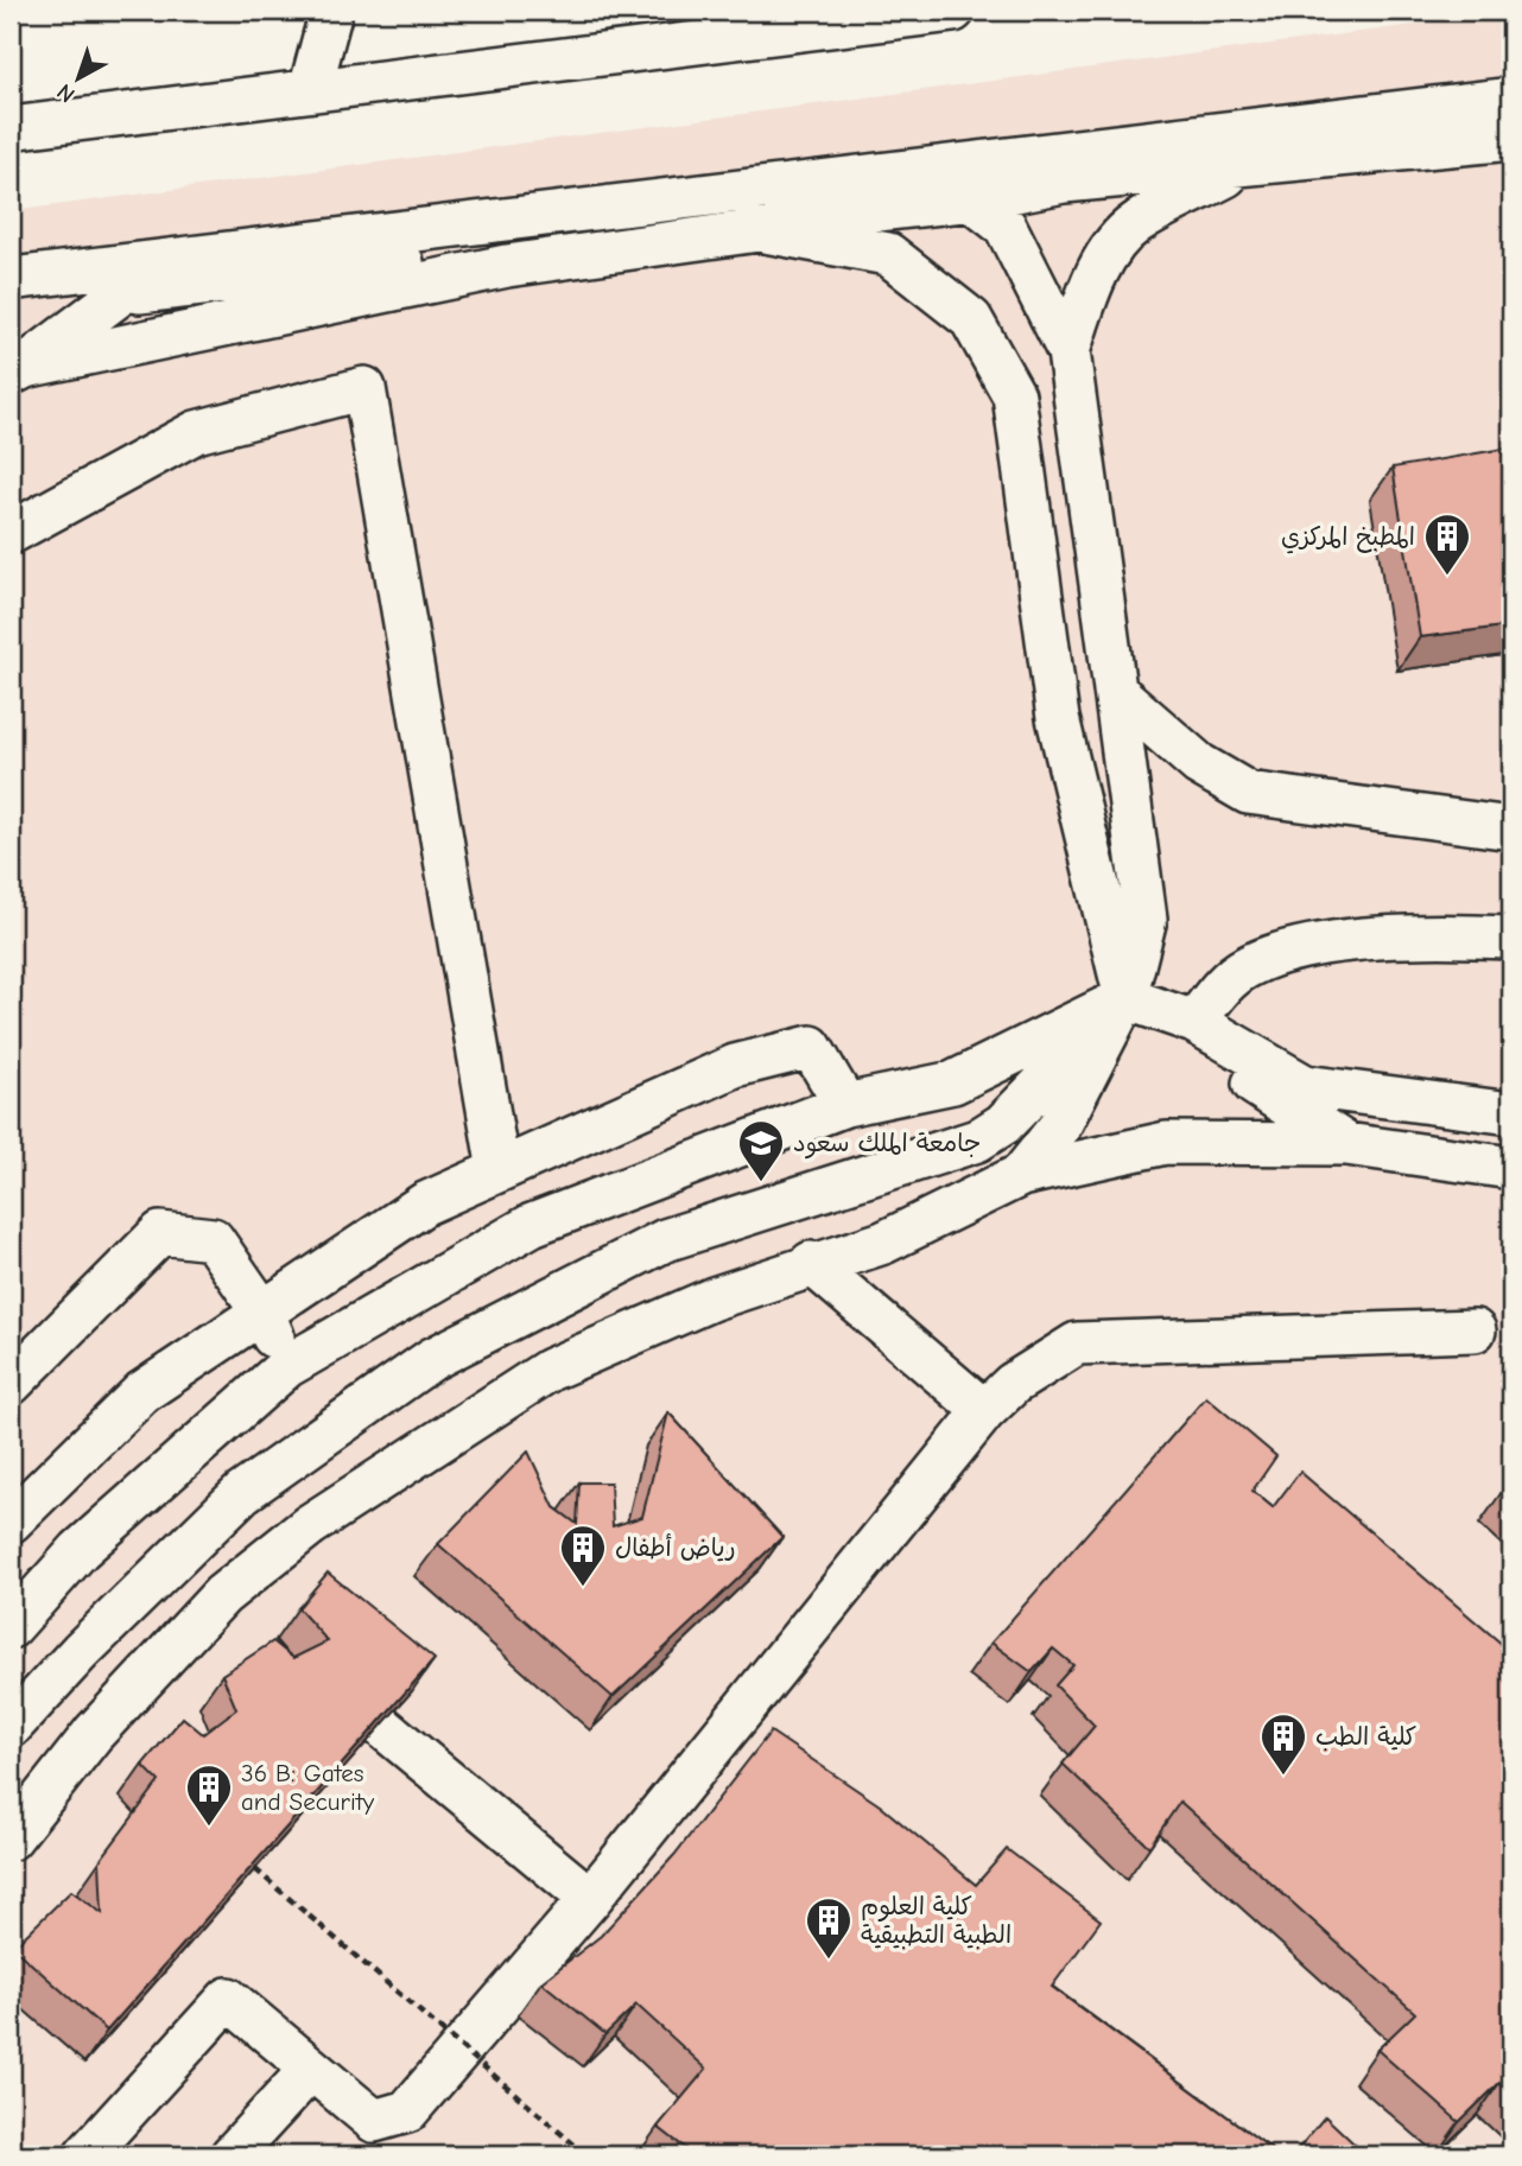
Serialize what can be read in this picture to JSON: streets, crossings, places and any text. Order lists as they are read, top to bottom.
{
  "places": {
    "building": [
      "المطبخ المركزي",
      "رياض أطفال",
      "كلية الطب",
      "36 B: Gates and Security",
      "كلية العلوم الطبية التطبيقية"
    ],
    "school or university": ["جامعة الملك سعود"]
  },
  "north": "bottom left"
}
